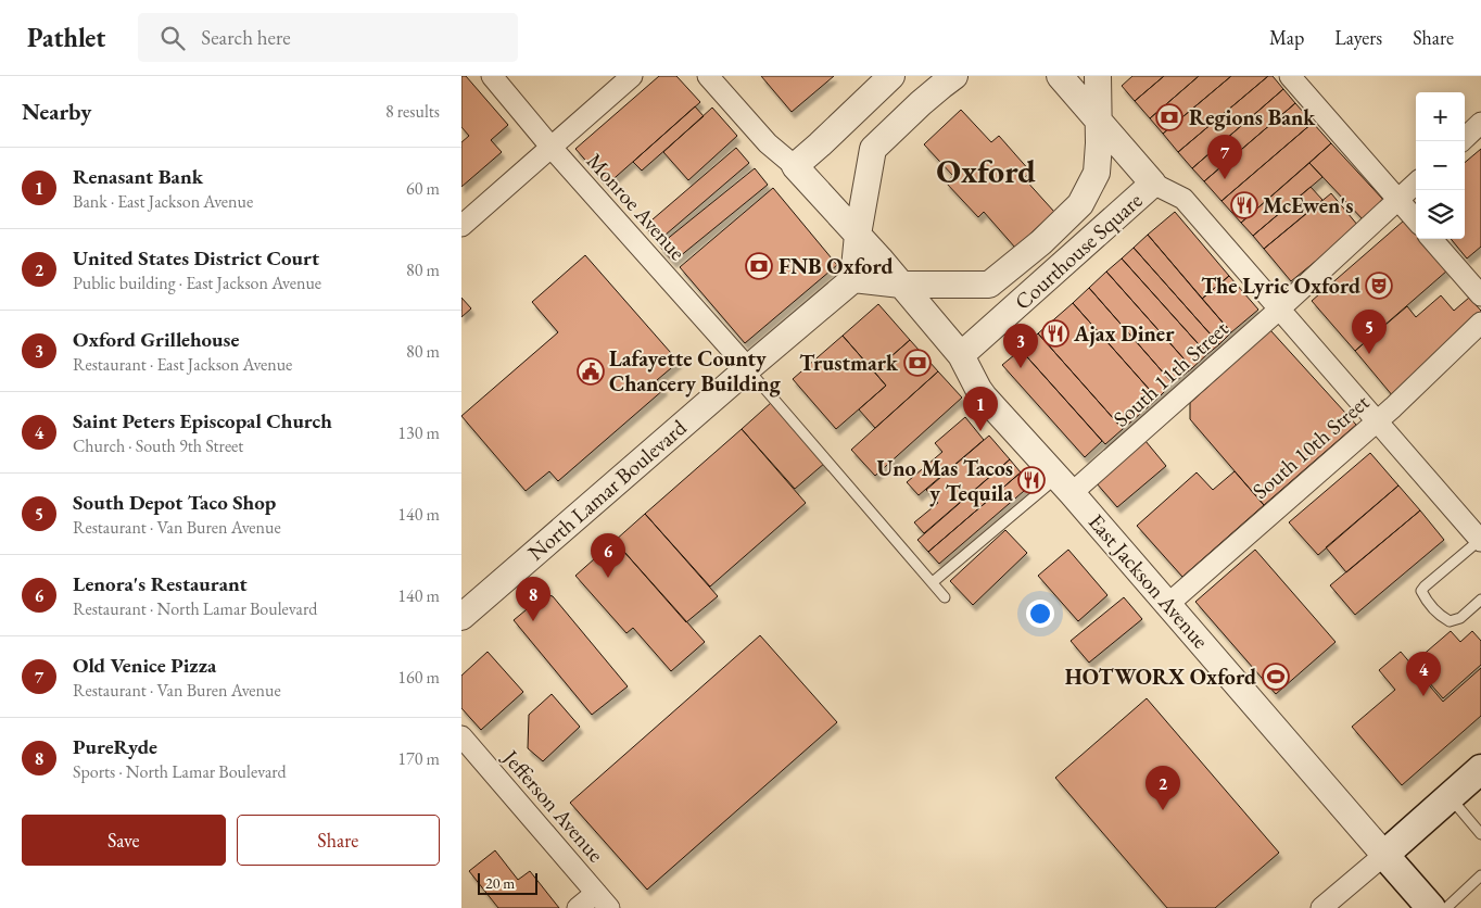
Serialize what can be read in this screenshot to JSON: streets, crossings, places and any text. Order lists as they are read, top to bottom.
{
  "streets": {
    "street": [
      "Monroe Avenue",
      "Courthouse Square",
      "South 11th Street",
      "South 10th Street",
      "North Lamar Boulevard",
      "East Jackson Avenue",
      "Jefferson Avenue"
    ]
  },
  "crossings": [
    ["Monroe Avenue", "North Lamar Boulevard"],
    ["Courthouse Square", "North Lamar Boulevard"],
    ["Courthouse Square", "East Jackson Avenue"],
    ["South 11th Street", "East Jackson Avenue"],
    ["South 10th Street", "East Jackson Avenue"]
  ],
  "districts": ["Oxford"],
  "places": {
    "bank": ["Regions Bank", "FNB Oxford", "Trustmark"],
    "restaurant": ["McEwen's", "Ajax Diner", "Uno Mas Tacos y Tequila"],
    "theatre": ["The Lyric Oxford"],
    "public building": ["Lafayette County Chancery Building"],
    "sports": ["HOTWORX Oxford"]
  },
  "scale_bar": "20 m",
  "page": {
    "header": "Pathlet",
    "search": "Search here",
    "nav": ["Map", "Layers", "Share"],
    "heading": ["Nearby", "8 results"],
    "map_buttons": ["+", "−"],
    "pins": [
      "7",
      "5",
      "3",
      "1",
      "6",
      "8",
      "4",
      "2"
    ],
    "list": [
      {
        "mark": "1",
        "name": "Renasant Bank",
        "note": "Bank · East Jackson Avenue",
        "value": "60 m"
      },
      {
        "mark": "2",
        "name": "United States District Court",
        "note": "Public building · East Jackson Avenue",
        "value": "80 m"
      },
      {
        "mark": "3",
        "name": "Oxford Grillehouse",
        "note": "Restaurant · East Jackson Avenue",
        "value": "80 m"
      },
      {
        "mark": "4",
        "name": "Saint Peters Episcopal Church",
        "note": "Church · South 9th Street",
        "value": "130 m"
      },
      {
        "mark": "5",
        "name": "South Depot Taco Shop",
        "note": "Restaurant · Van Buren Avenue",
        "value": "140 m"
      },
      {
        "mark": "6",
        "name": "Lenora's Restaurant",
        "note": "Restaurant · North Lamar Boulevard",
        "value": "140 m"
      },
      {
        "mark": "7",
        "name": "Old Venice Pizza",
        "note": "Restaurant · Van Buren Avenue",
        "value": "160 m"
      },
      {
        "mark": "8",
        "name": "PureRyde",
        "note": "Sports · North Lamar Boulevard",
        "value": "170 m"
      }
    ],
    "buttons": ["Save", "Share"],
    "scale": "20 m"
  }
}
